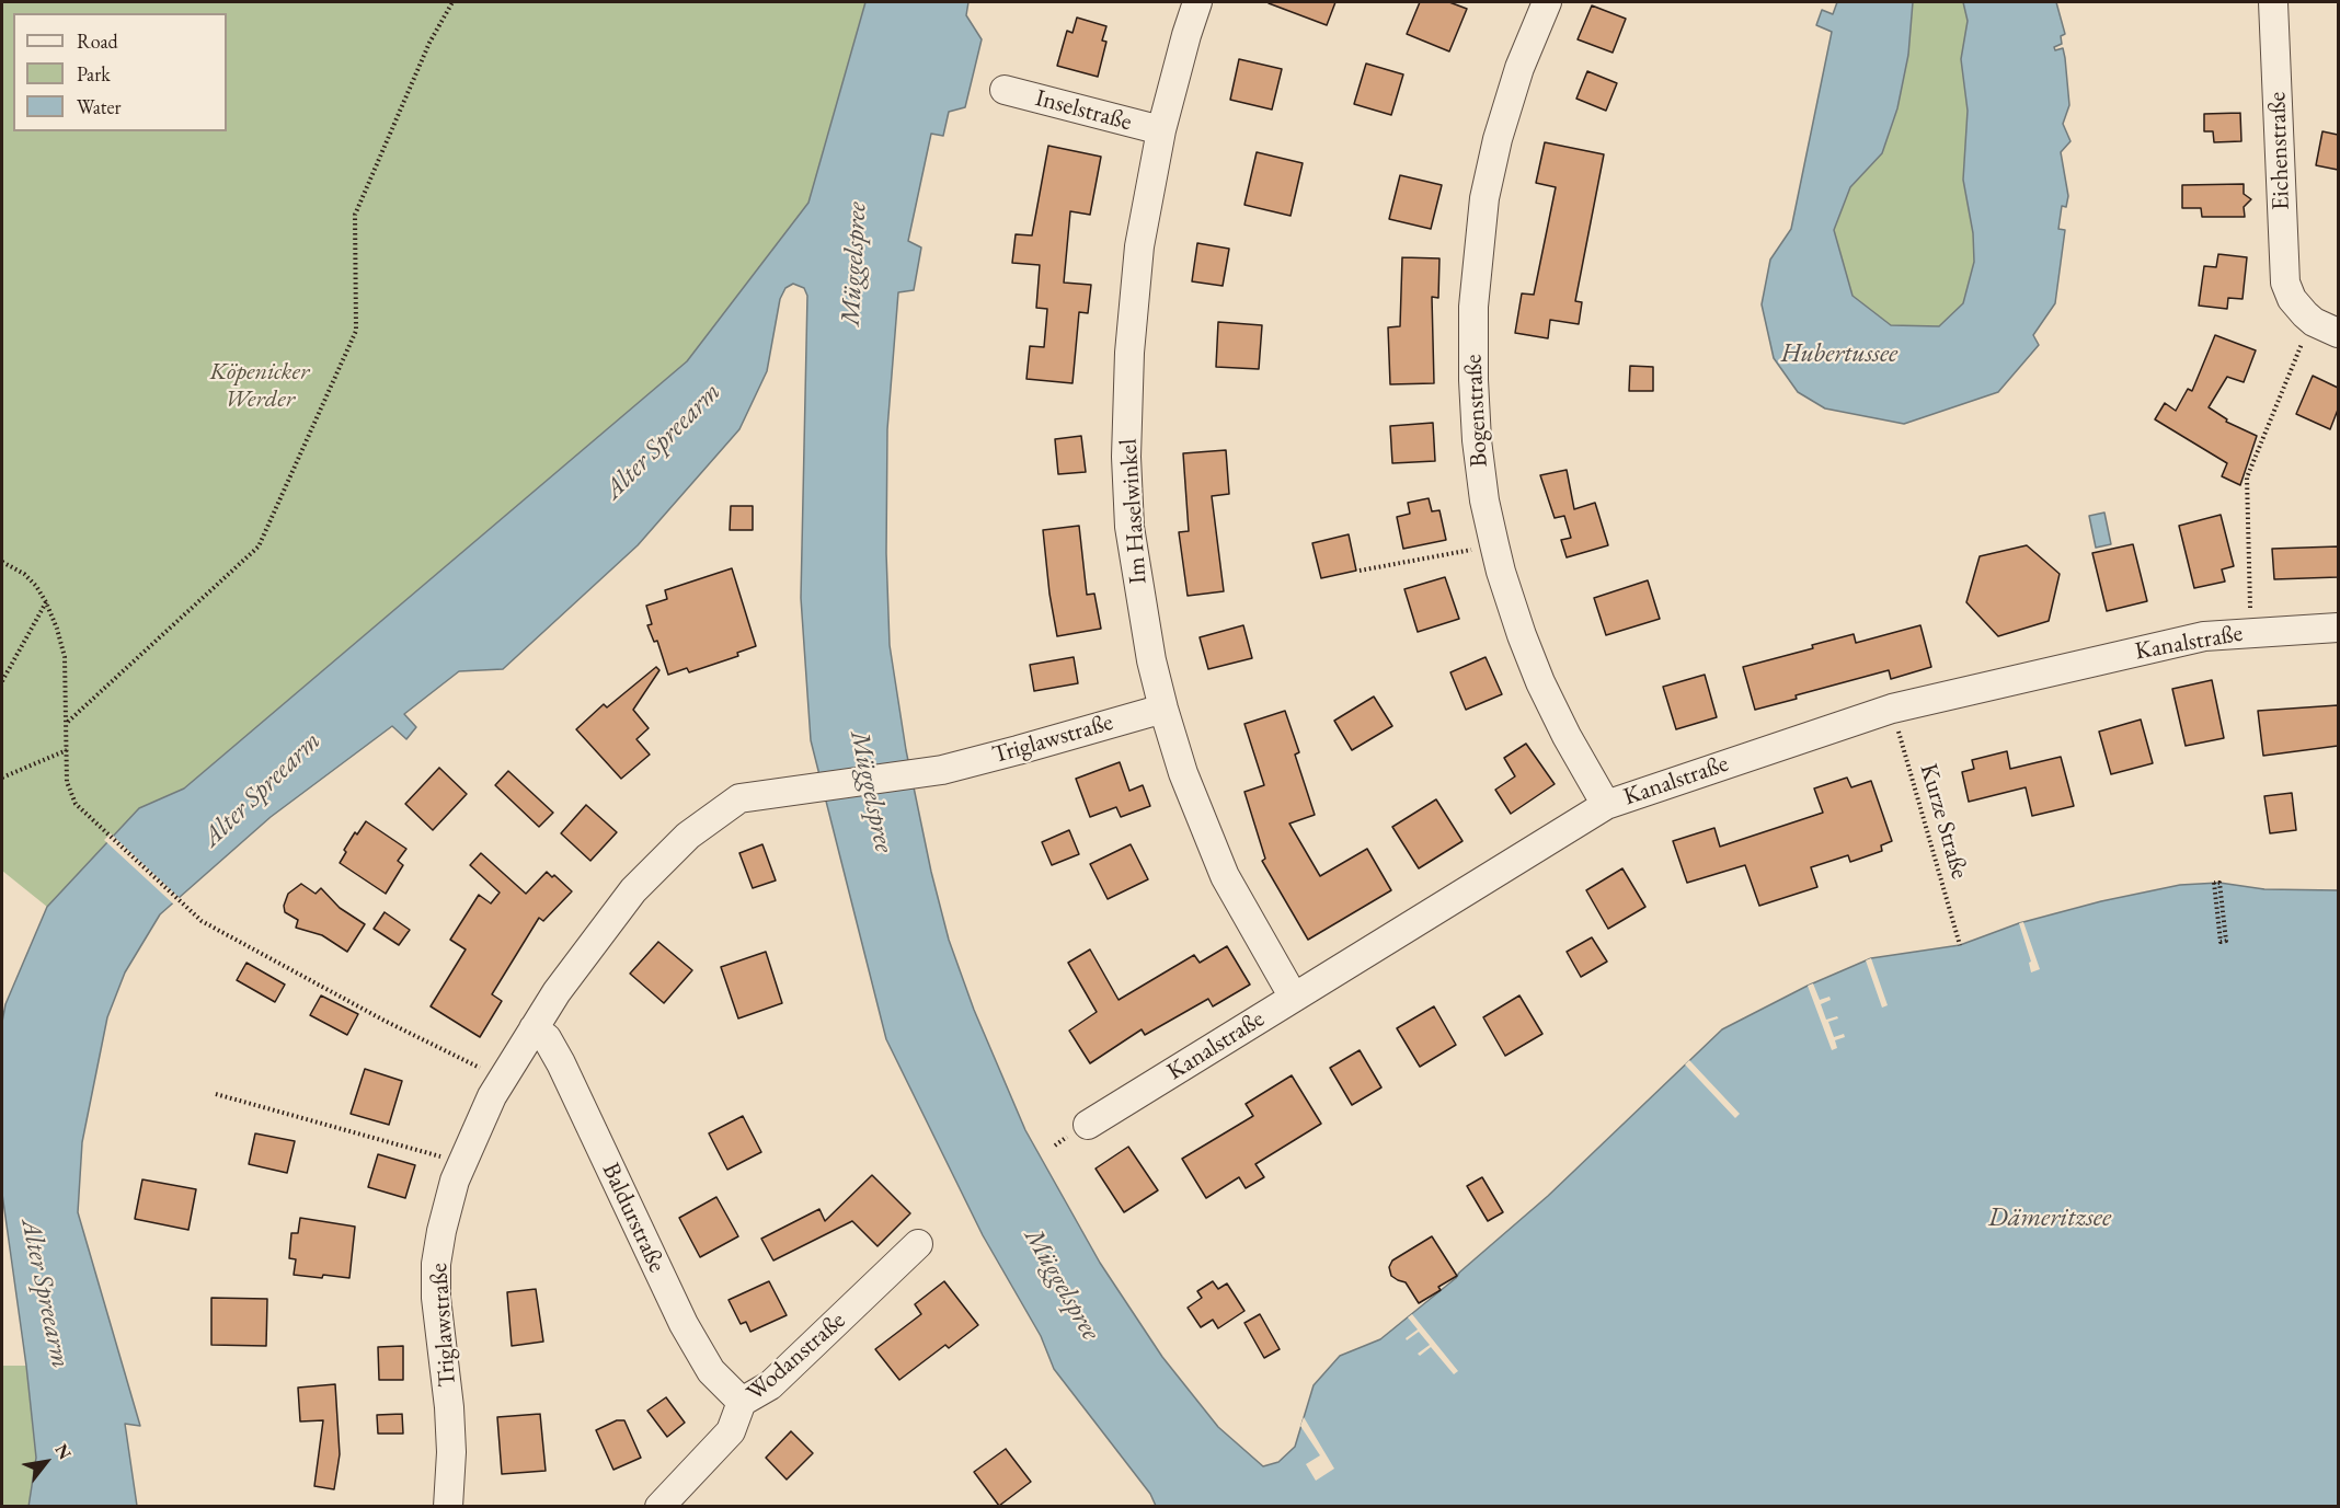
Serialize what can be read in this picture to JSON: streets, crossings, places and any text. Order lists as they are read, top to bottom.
{
  "streets": {
    "street": [
      "Inselstraße",
      "Eichenstraße",
      "Bogenstraße",
      "Im Haselwinkel",
      "Kanalstraße",
      "Triglawstraße",
      "Baldurstraße",
      "Wodanstraße"
    ],
    "path": ["Kurze Straße"]
  },
  "crossings": [
    ["Inselstraße", "Im Haselwinkel"],
    ["Bogenstraße", "Kanalstraße"],
    ["Im Haselwinkel", "Kanalstraße"],
    ["Im Haselwinkel", "Triglawstraße"],
    ["Kanalstraße", "Kurze Straße"],
    ["Triglawstraße", "Baldurstraße"],
    ["Baldurstraße", "Wodanstraße"]
  ],
  "water": [
    "Müggelspree",
    "Hubertussee",
    "Alter Spreearm",
    "Dämeritzsee"
  ],
  "parks": ["Köpenicker Werder"],
  "legend": ["Road", "Park", "Water"],
  "north": "top right"
}
